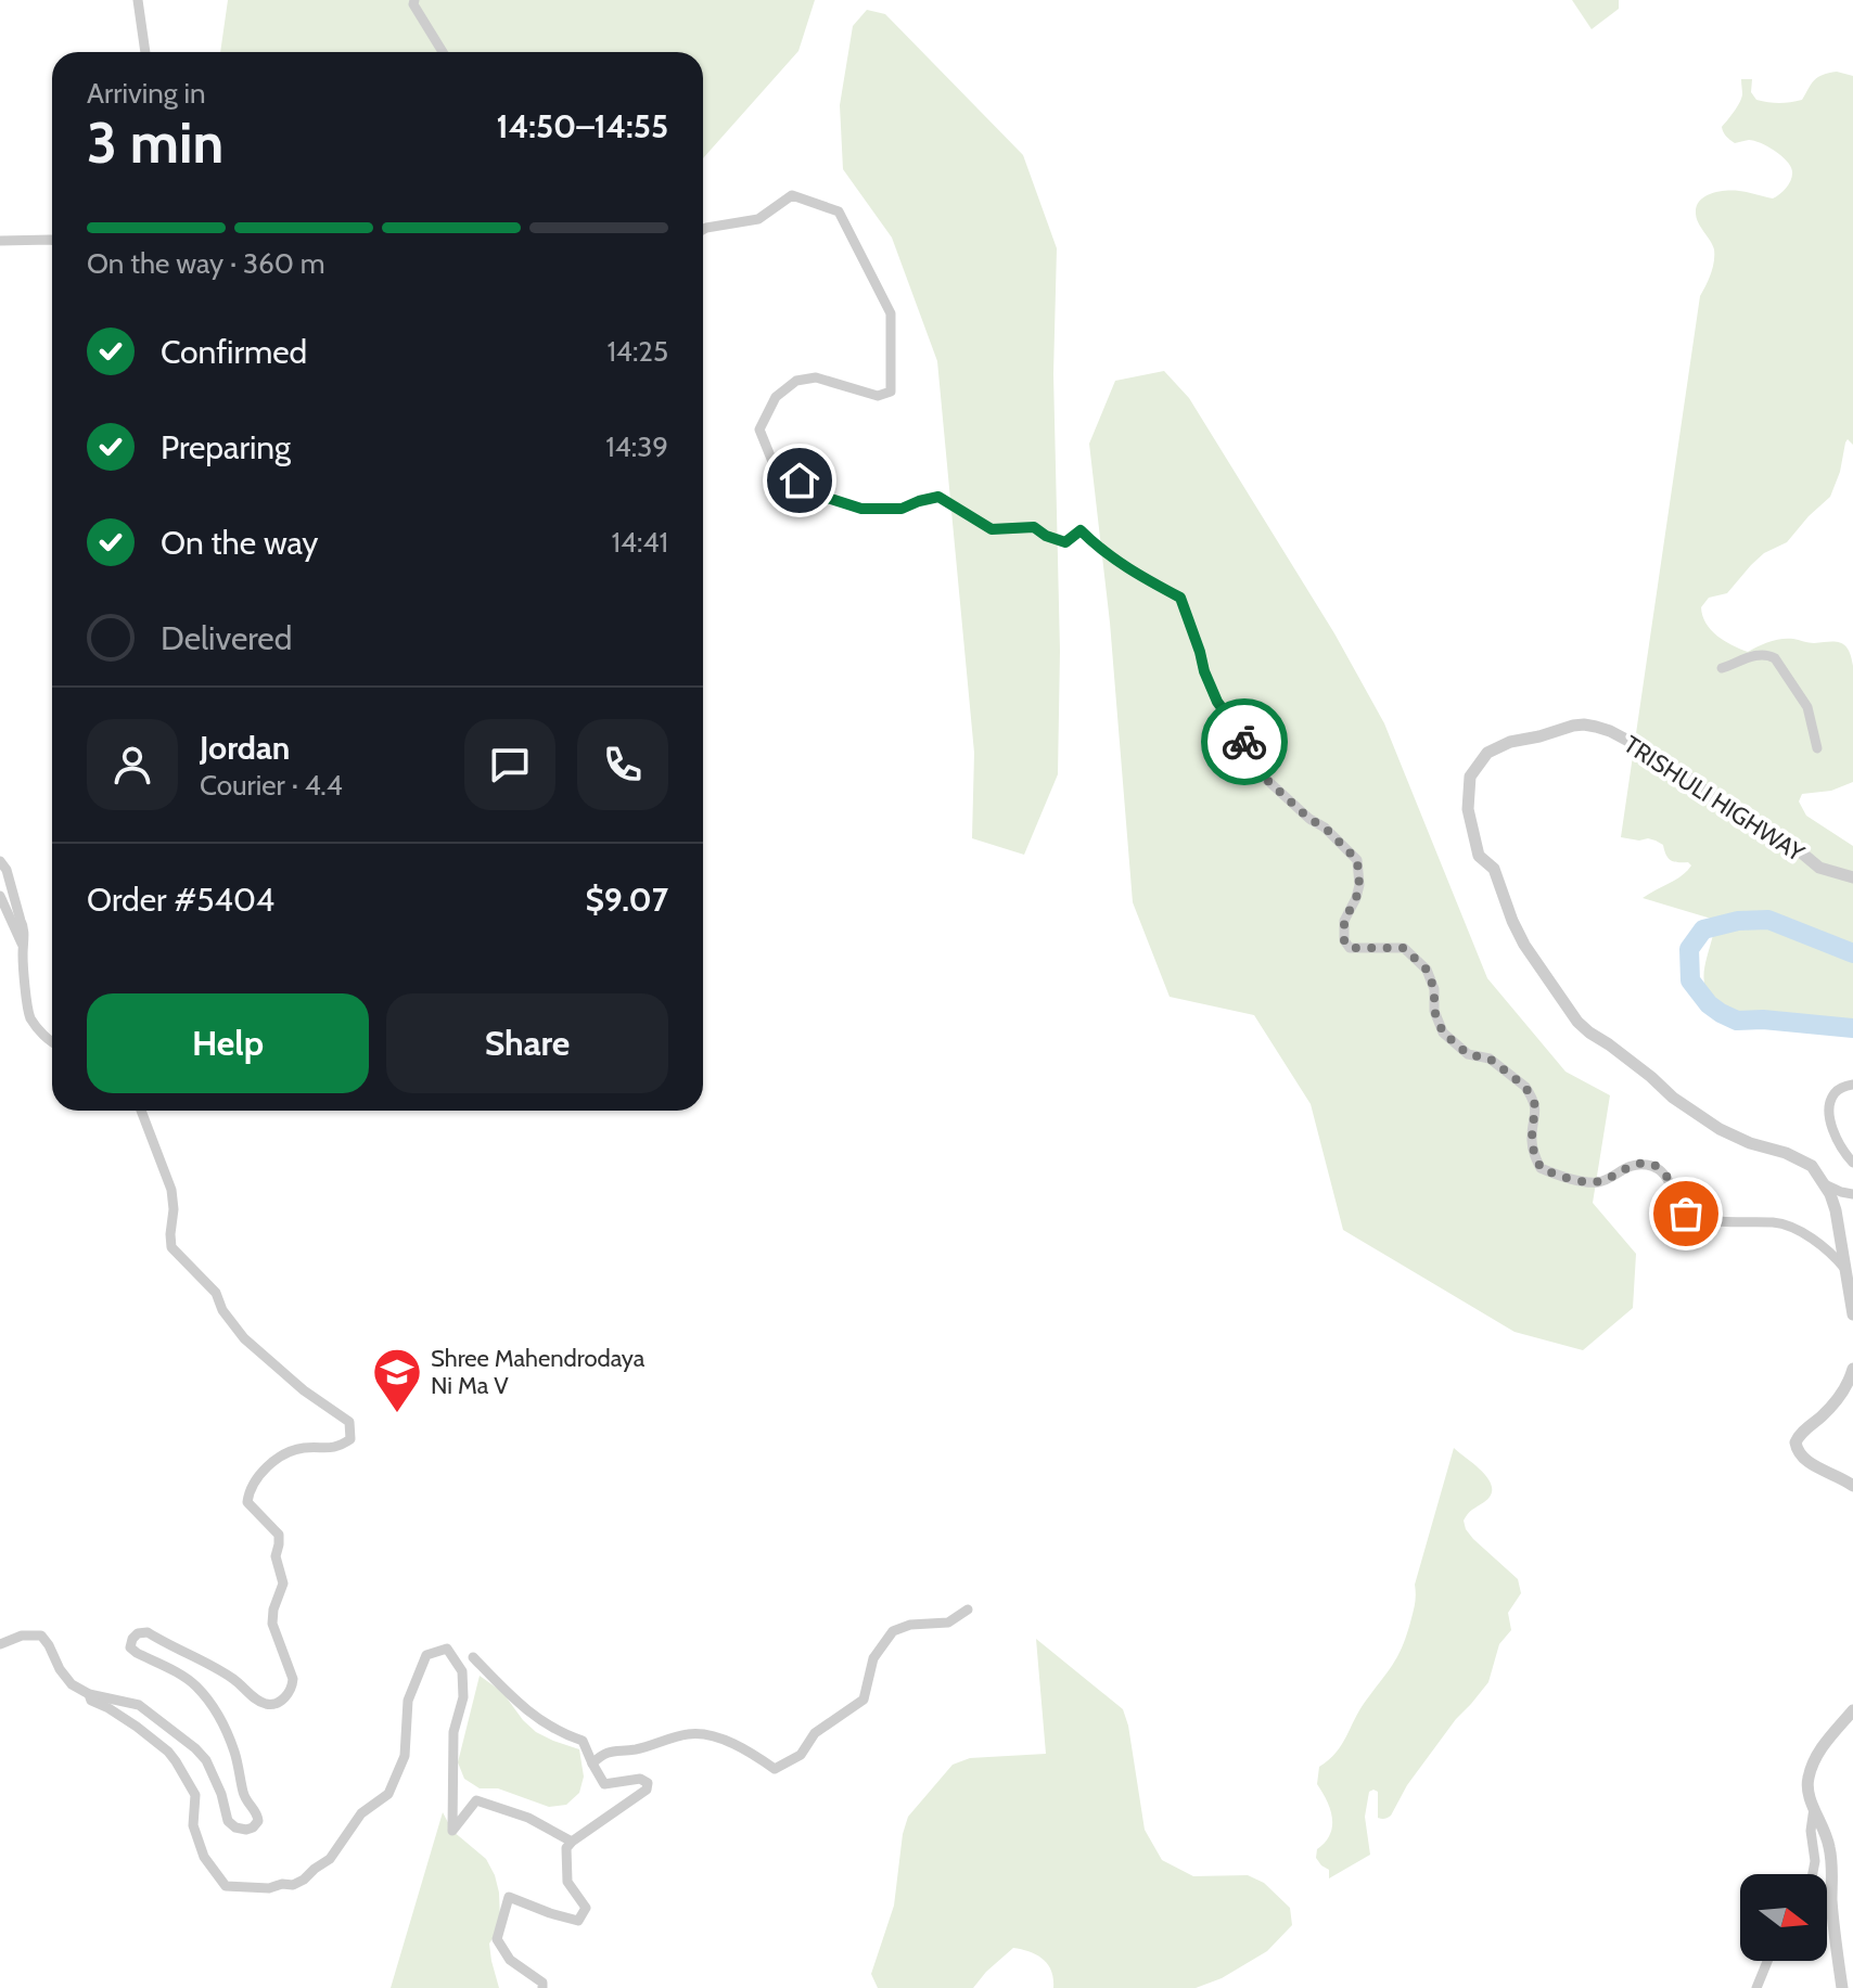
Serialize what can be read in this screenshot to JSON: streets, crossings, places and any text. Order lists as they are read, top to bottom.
{
  "streets": {
    "street": ["TRISHULI HIGHWAY"]
  },
  "places": {
    "school or university": ["Shree Mahendrodaya Ni Ma V"]
  },
  "north": "right",
  "page": {
    "heading": ["3 min", "Arriving in", "14:50–14:55"],
    "panel": [
      "Jordan",
      "Courier · 4.4",
      "Order #5404",
      "$9.07"
    ],
    "bar": "On the way · 360 m",
    "list": [
      ["Confirmed", "14:25"],
      ["Preparing", "14:39"],
      ["On the way", "14:41"],
      "Delivered"
    ],
    "buttons": ["Help", "Share"]
  }
}
